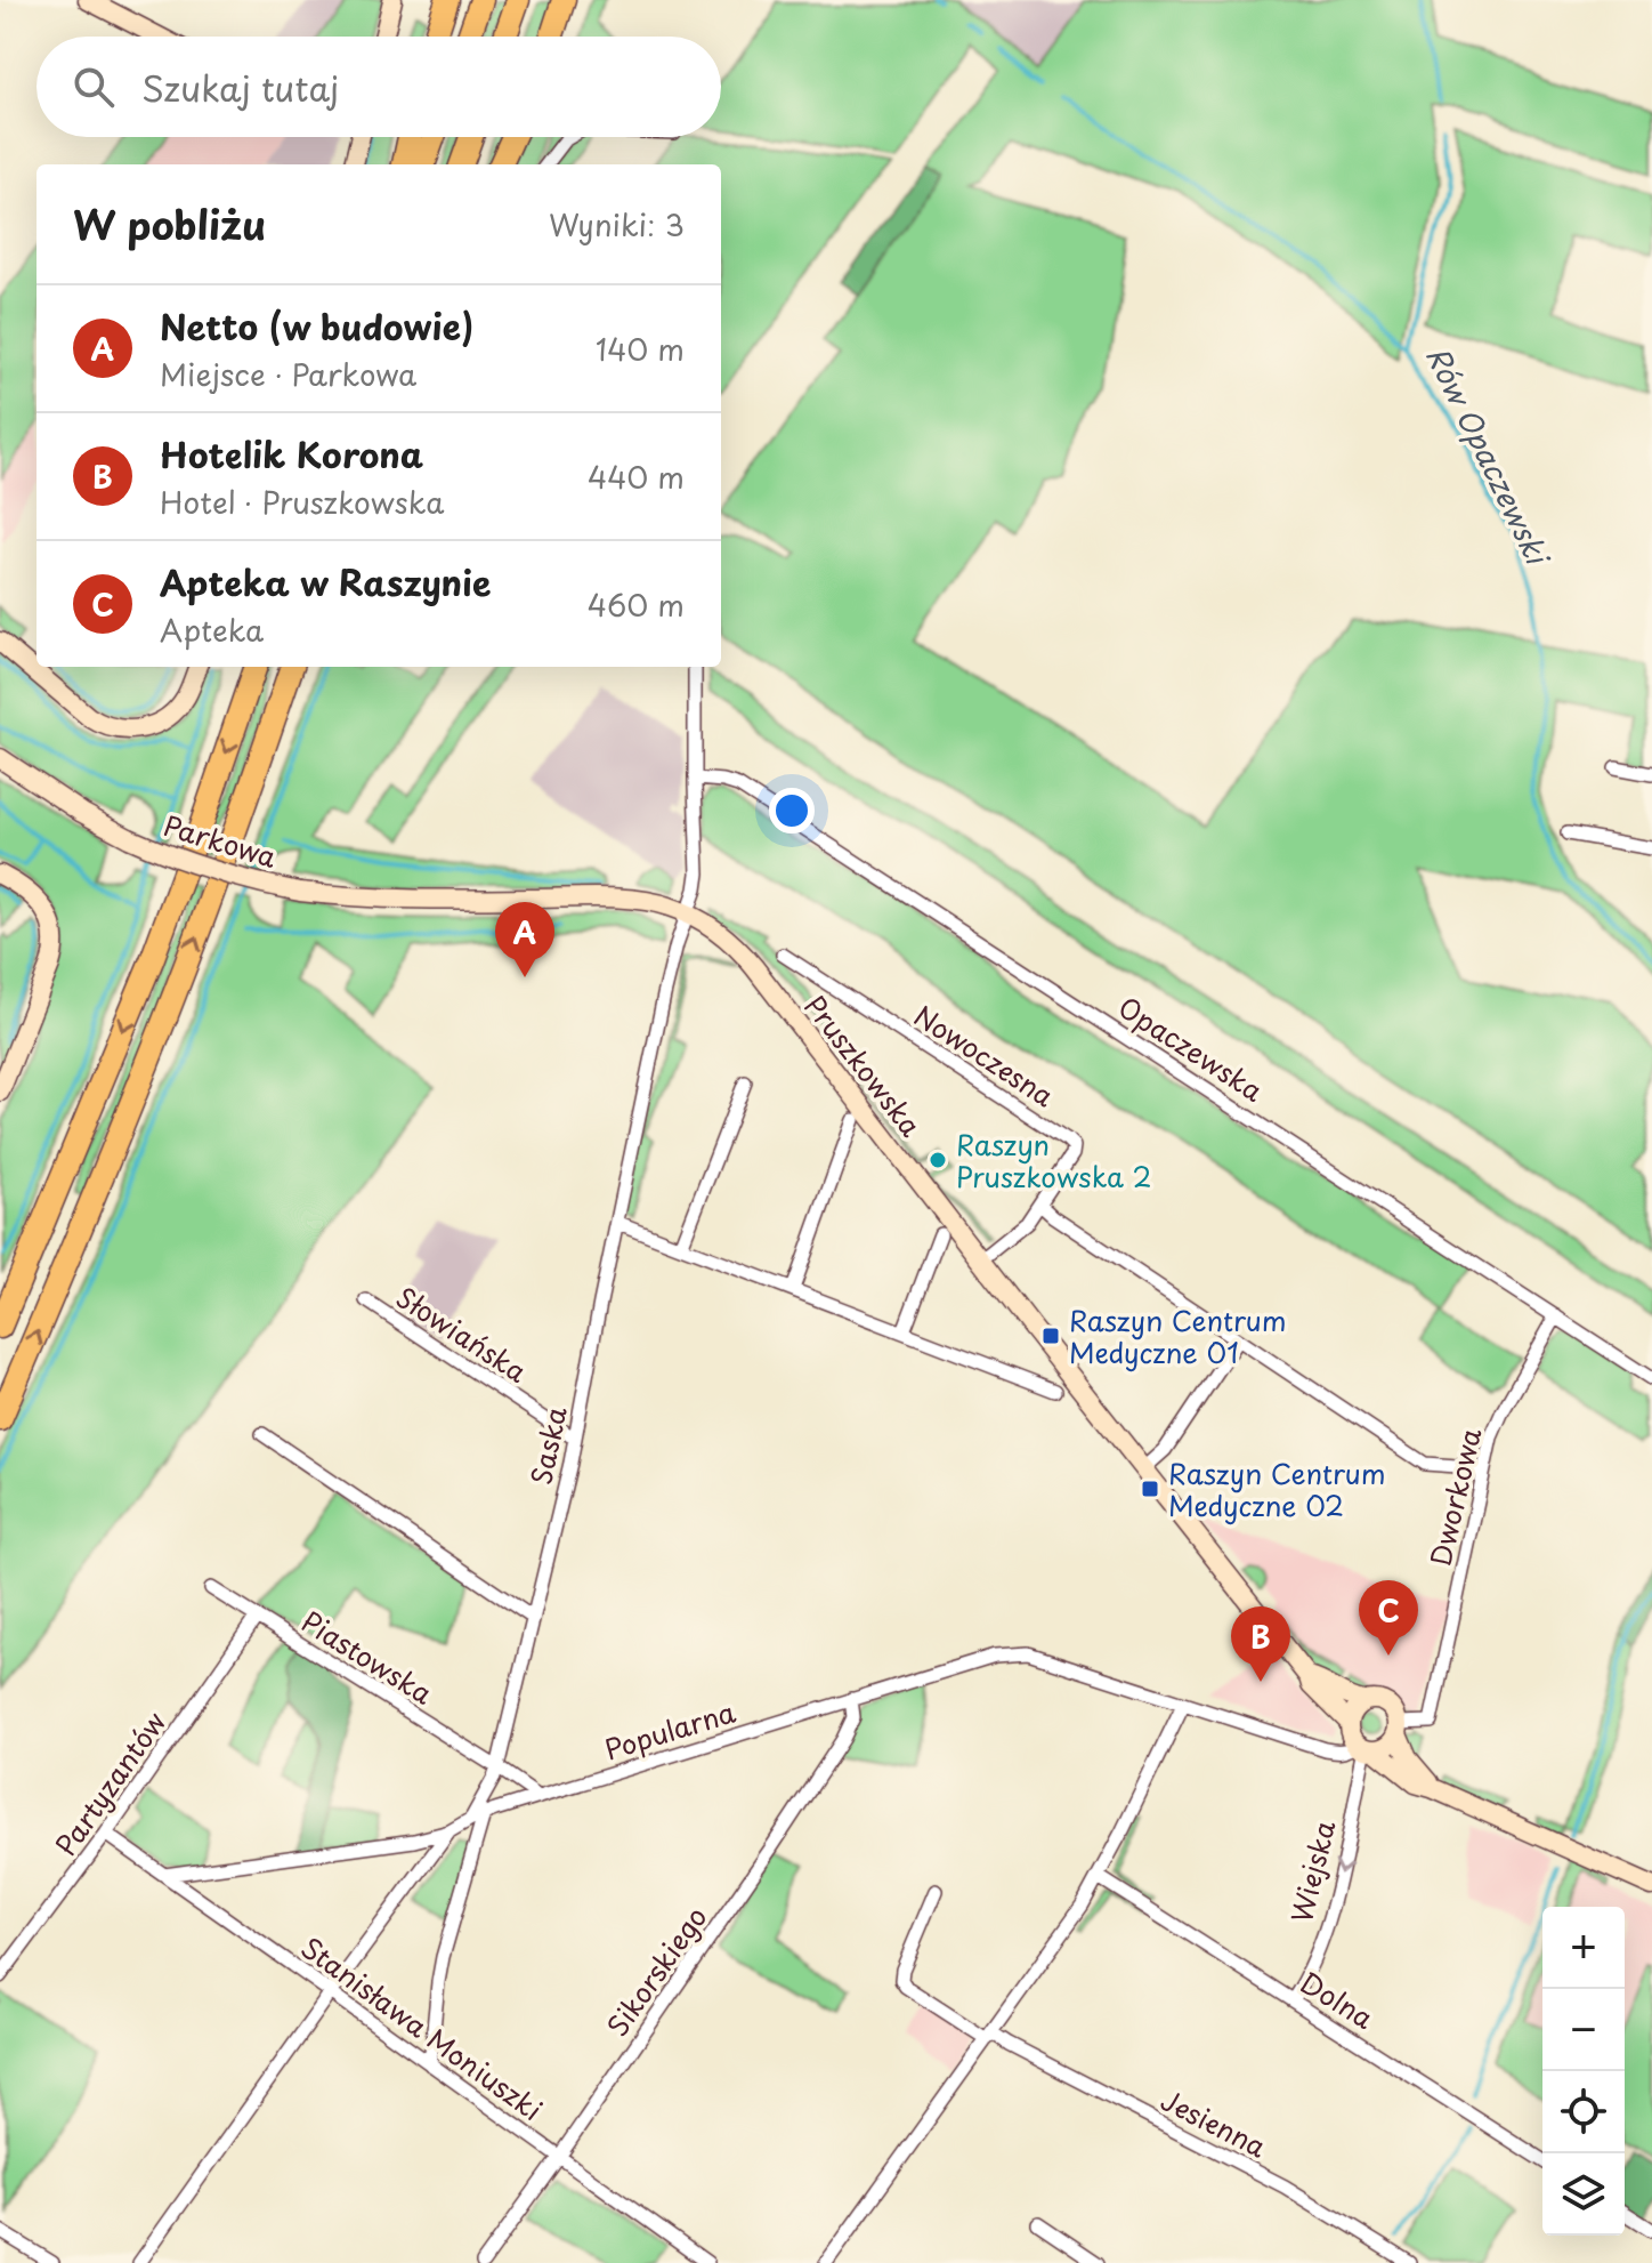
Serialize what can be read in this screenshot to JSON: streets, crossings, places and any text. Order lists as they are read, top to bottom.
{
  "streets": {
    "street": [
      "Parkowa",
      "Opaczewska",
      "Nowoczesna",
      "Pruszkowska",
      "Słowiańska",
      "Saska",
      "Dworkowa",
      "Piastowska",
      "Popularna",
      "Partyzantów",
      "Wiejska",
      "Sikorskiego",
      "Dolna",
      "Stanisława Moniuszki",
      "Jesienna"
    ]
  },
  "crossings": [
    ["Parkowa", "Pruszkowska"],
    ["Parkowa", "Saska"],
    ["Opaczewska", "Dworkowa"],
    ["Pruszkowska", "Saska"],
    ["Pruszkowska", "Dworkowa"],
    ["Pruszkowska", "Popularna"],
    ["Pruszkowska", "Wiejska"],
    ["Słowiańska", "Saska"],
    ["Saska", "Piastowska"],
    ["Saska", "Popularna"],
    ["Saska", "Stanisława Moniuszki"],
    ["Dworkowa", "Popularna"],
    ["Dworkowa", "Wiejska"],
    ["Piastowska", "Popularna"],
    ["Piastowska", "Partyzantów"],
    ["Popularna", "Wiejska"],
    ["Popularna", "Sikorskiego"],
    ["Popularna", "Stanisława Moniuszki"],
    ["Partyzantów", "Stanisława Moniuszki"],
    ["Wiejska", "Dolna"],
    ["Sikorskiego", "Stanisława Moniuszki"]
  ],
  "one_way": ["Wiejska"],
  "water": ["Rów Opaczewski"],
  "places": {
    "other": ["Raszyn Pruszkowska 2"],
    "transit": ["Raszyn Centrum Medyczne 01", "Raszyn Centrum Medyczne 02"]
  },
  "page": {
    "search": "Szukaj tutaj",
    "heading": ["W pobliżu", "Wyniki: 3"],
    "list": [
      {
        "mark": "A",
        "name": "Netto (w budowie)",
        "note": "Miejsce · Parkowa",
        "value": "140 m"
      },
      {
        "mark": "B",
        "name": "Hotelik Korona",
        "note": "Hotel · Pruszkowska",
        "value": "440 m"
      },
      {
        "mark": "C",
        "name": "Apteka w Raszynie",
        "note": "Apteka",
        "value": "460 m"
      }
    ],
    "pins": ["A", "C", "B"],
    "map_buttons": ["+", "−"]
  }
}
